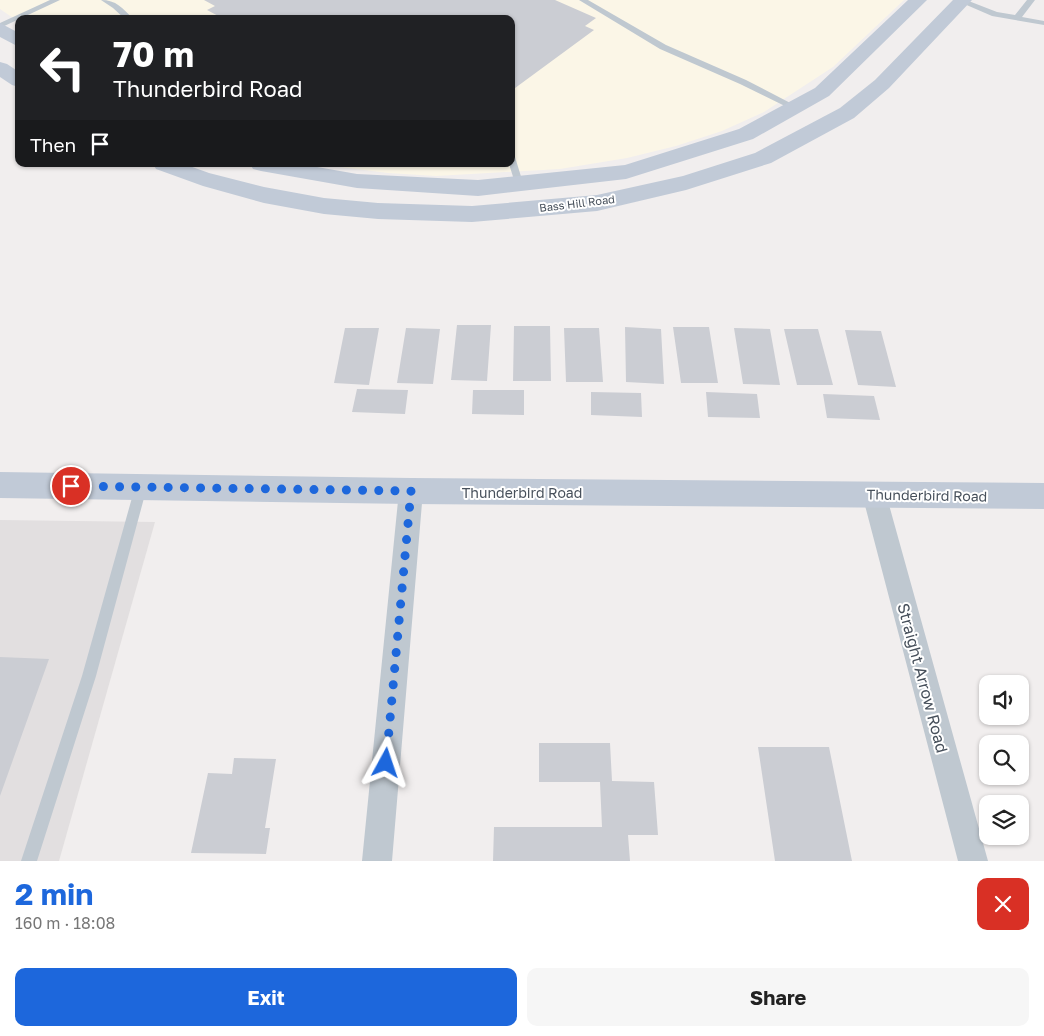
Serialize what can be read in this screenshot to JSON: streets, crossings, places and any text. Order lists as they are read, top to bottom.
{
  "streets": {
    "main road": ["Bass Hill Road", "Thunderbird Road"],
    "street": ["Straight Arrow Road"]
  },
  "crossings": [
    ["Thunderbird Road", "Straight Arrow Road"]
  ],
  "page": {
    "turn": ["70 m", "Thunderbird Road"],
    "then": "Then",
    "heading": ["2 min", "160 m · 18:08"],
    "buttons": ["Exit", "Share"]
  }
}
